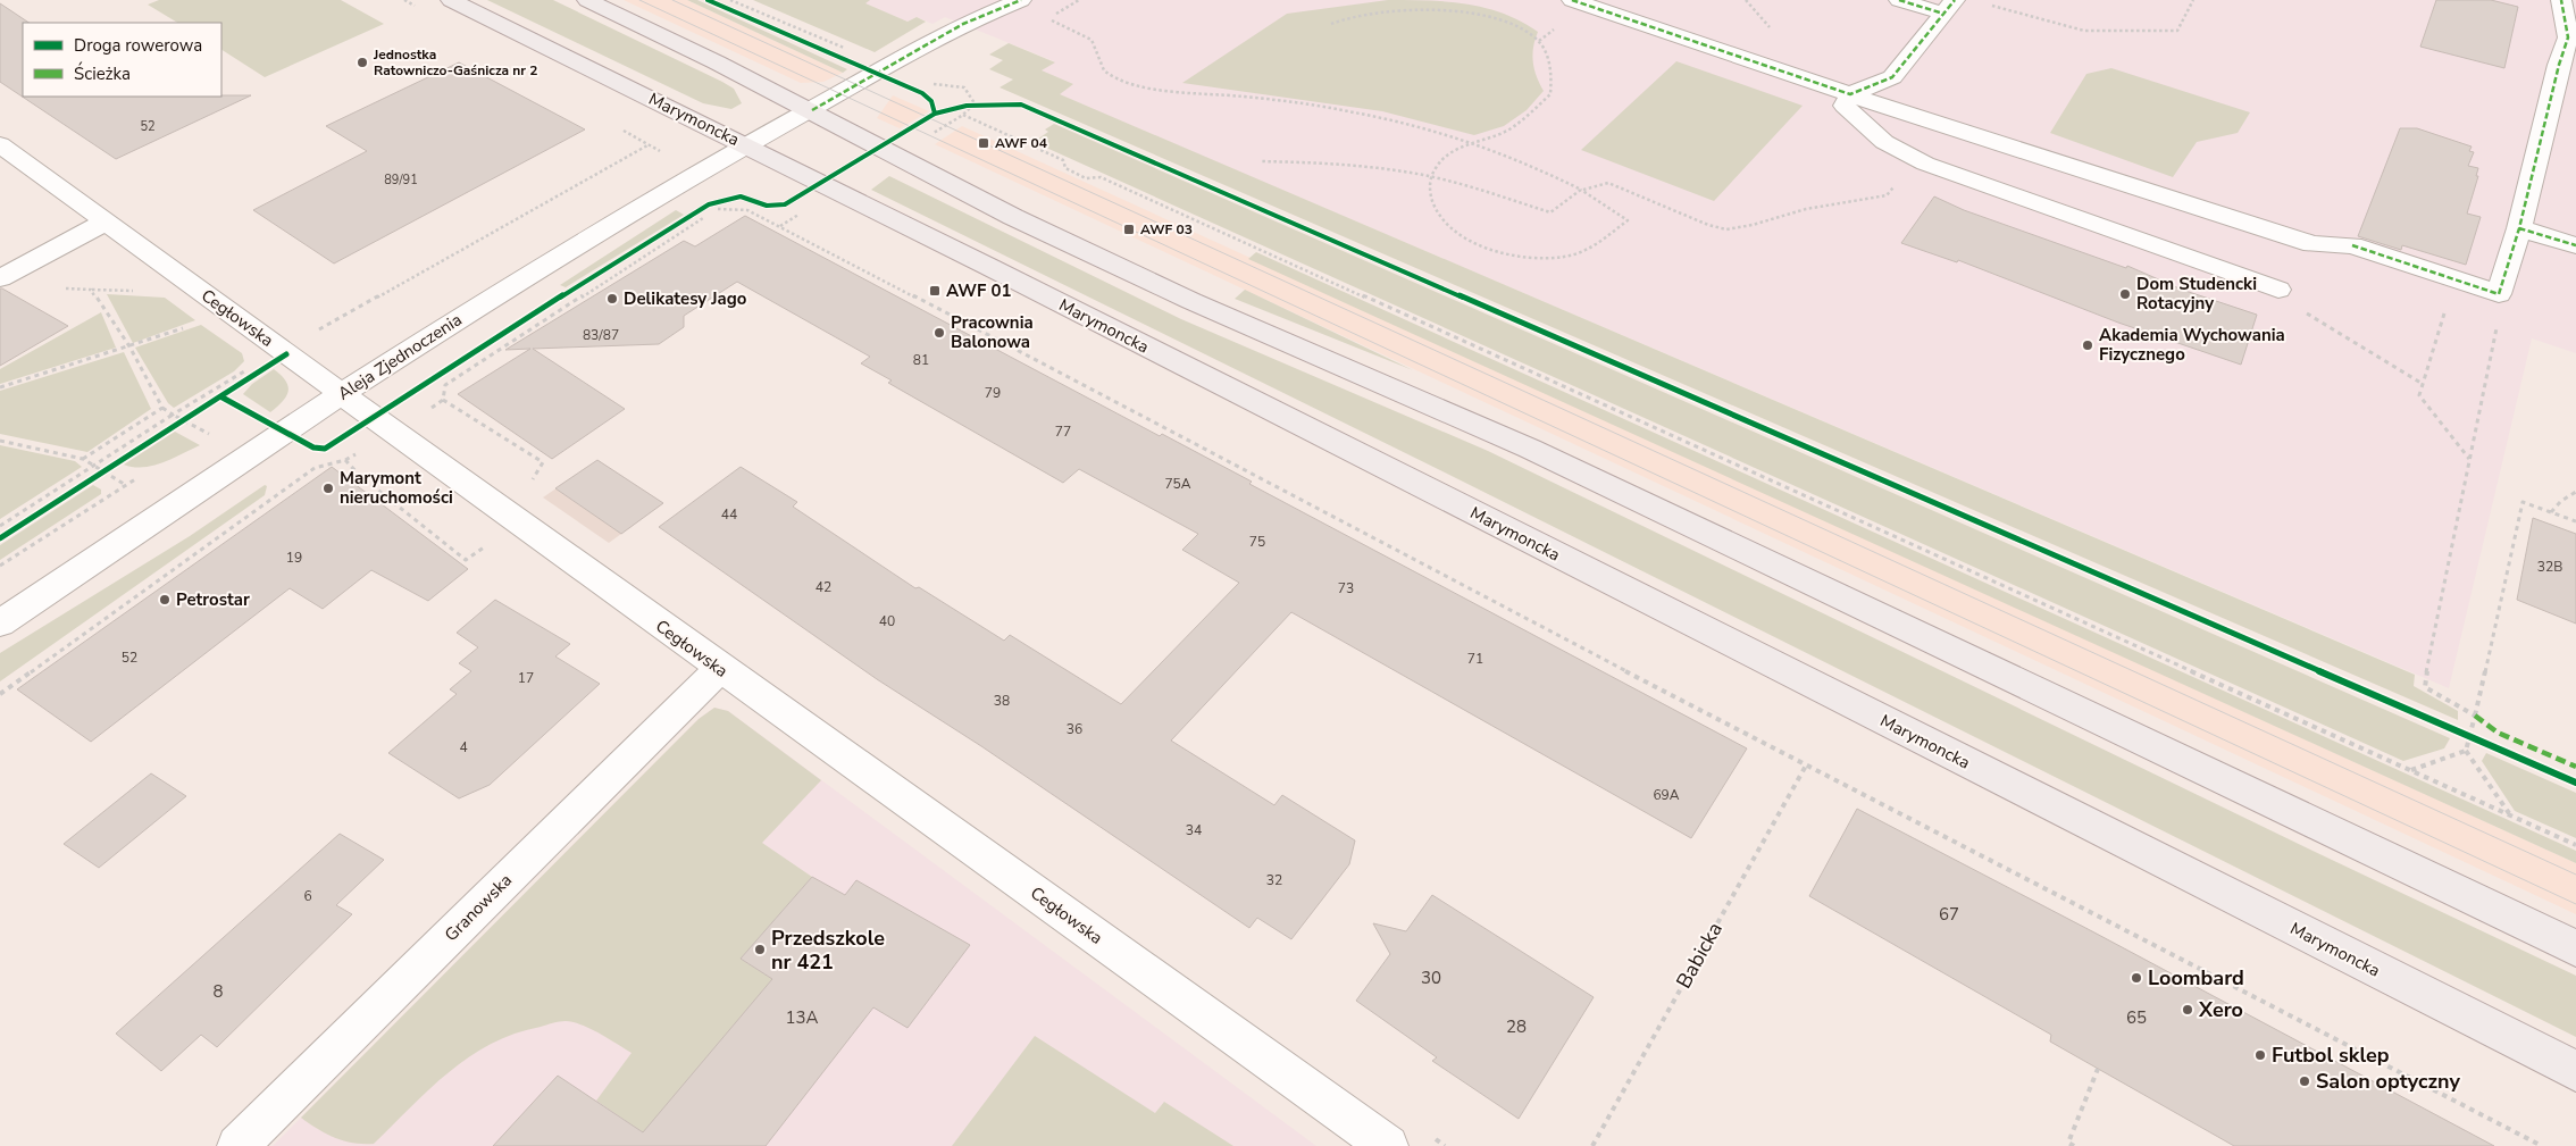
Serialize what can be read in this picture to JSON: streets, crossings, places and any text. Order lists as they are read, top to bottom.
{
  "streets": {
    "main road": ["Marymoncka"],
    "street": ["Cegłowska", "Aleja Zjednoczenia", "Granowska"],
    "path": ["Babicka"]
  },
  "crossings": [
    ["Marymoncka", "Aleja Zjednoczenia"],
    ["Cegłowska", "Aleja Zjednoczenia"],
    ["Cegłowska", "Granowska"]
  ],
  "places": {
    "other": [
      "Jednostka Ratowniczo-Gaśnicza nr 2",
      "Dom Studencki Rotacyjny",
      "Delikatesy Jago",
      "Pracownia Balonowa",
      "Akademia Wychowania Fizycznego",
      "Marymont nieruchomości",
      "Petrostar",
      "Przedszkole nr 421",
      "Loombard",
      "Xero",
      "Futbol sklep",
      "Salon optyczny"
    ],
    "transit": ["AWF 04", "AWF 03", "AWF 01"]
  },
  "house_numbers": [
    "52",
    "89/91",
    "83/87",
    "81",
    "79",
    "77",
    "75A",
    "44",
    "75",
    "19",
    "32B",
    "42",
    "73",
    "40",
    "52",
    "71",
    "17",
    "38",
    "36",
    "4",
    "69A",
    "34",
    "32",
    "6",
    "67",
    "30",
    "8",
    "13A",
    "65",
    "28"
  ],
  "legend": ["Droga rowerowa", "Ścieżka"]
}
